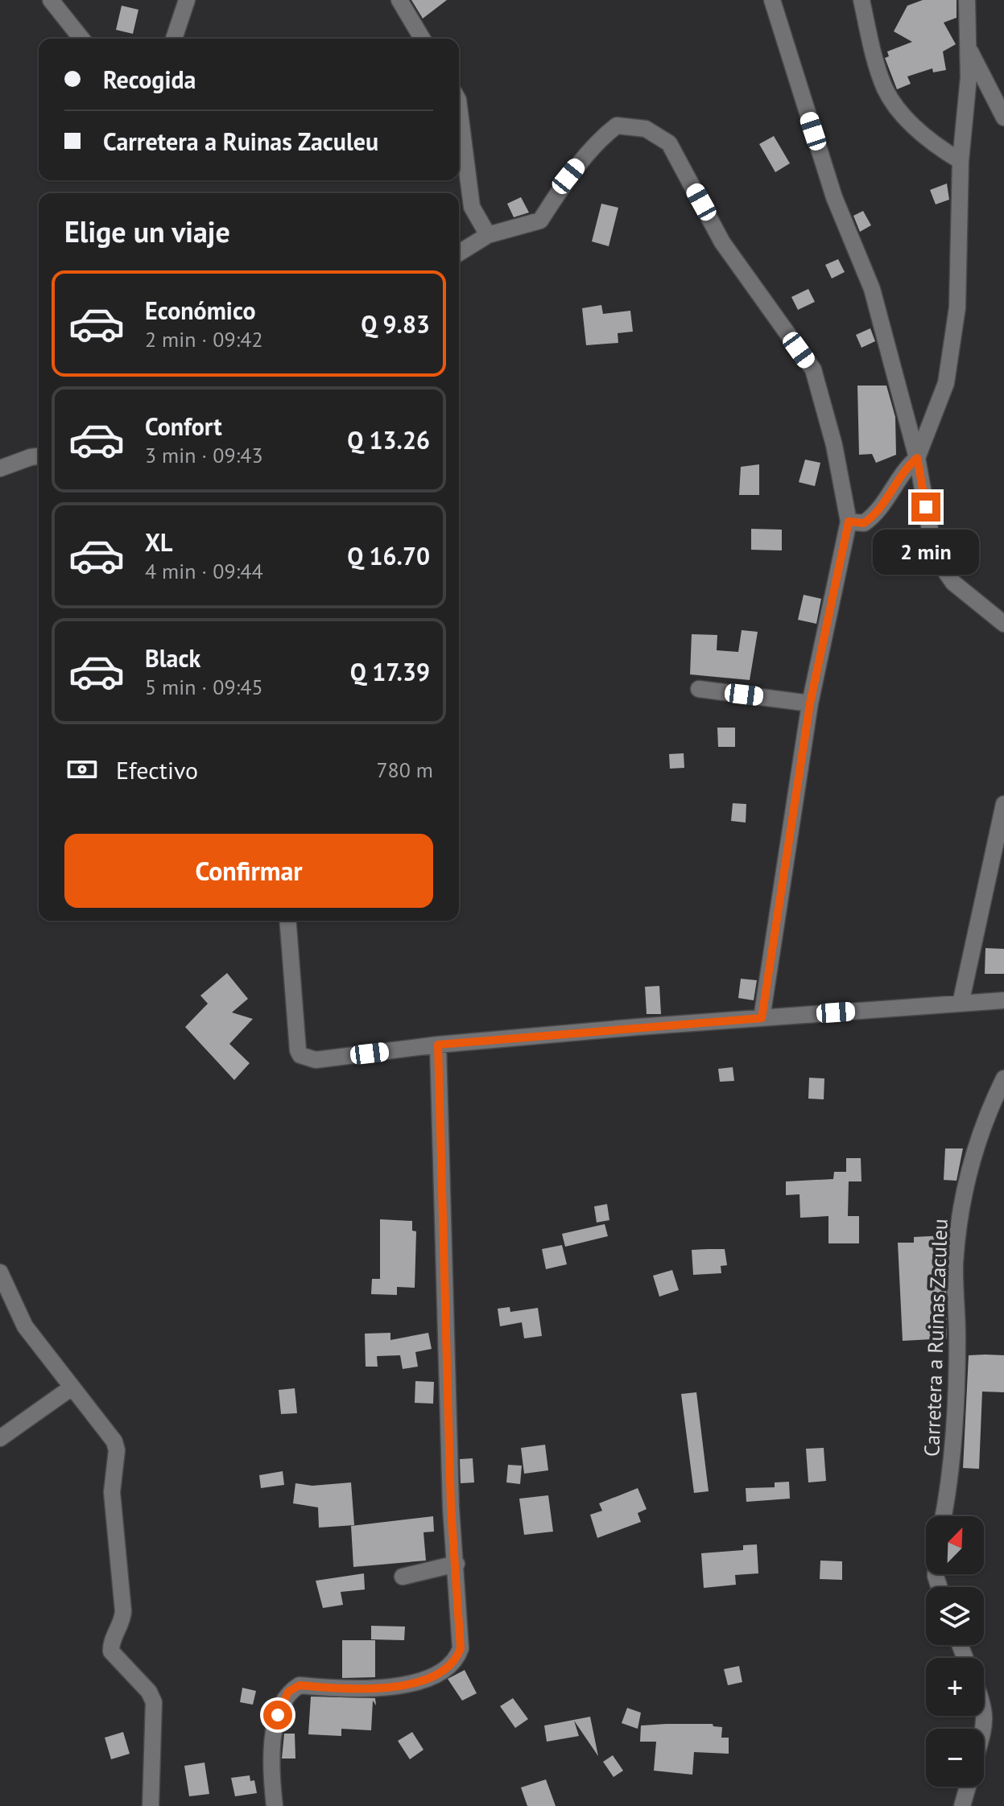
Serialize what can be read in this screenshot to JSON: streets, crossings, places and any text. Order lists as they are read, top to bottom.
{
  "streets": {
    "street": ["Carretera a Ruinas Zaculeu"]
  },
  "north": "top right",
  "page": {
    "banner": ["Recogida", "Carretera a Ruinas Zaculeu"],
    "heading": "Elige un viaje",
    "list": [
      {
        "name": "Económico",
        "note": "2 min · 09:42",
        "value": "Q 9.83"
      },
      {
        "name": "Confort",
        "note": "3 min · 09:43",
        "value": "Q 13.26"
      },
      {
        "name": "XL",
        "note": "4 min · 09:44",
        "value": "Q 16.70"
      },
      {
        "name": "Black",
        "note": "5 min · 09:45",
        "value": "Q 17.39"
      }
    ],
    "bubble": "2 min",
    "pay": ["Efectivo", "780 m"],
    "buttons": "Confirmar",
    "map_buttons": ["+", "−"]
  }
}
